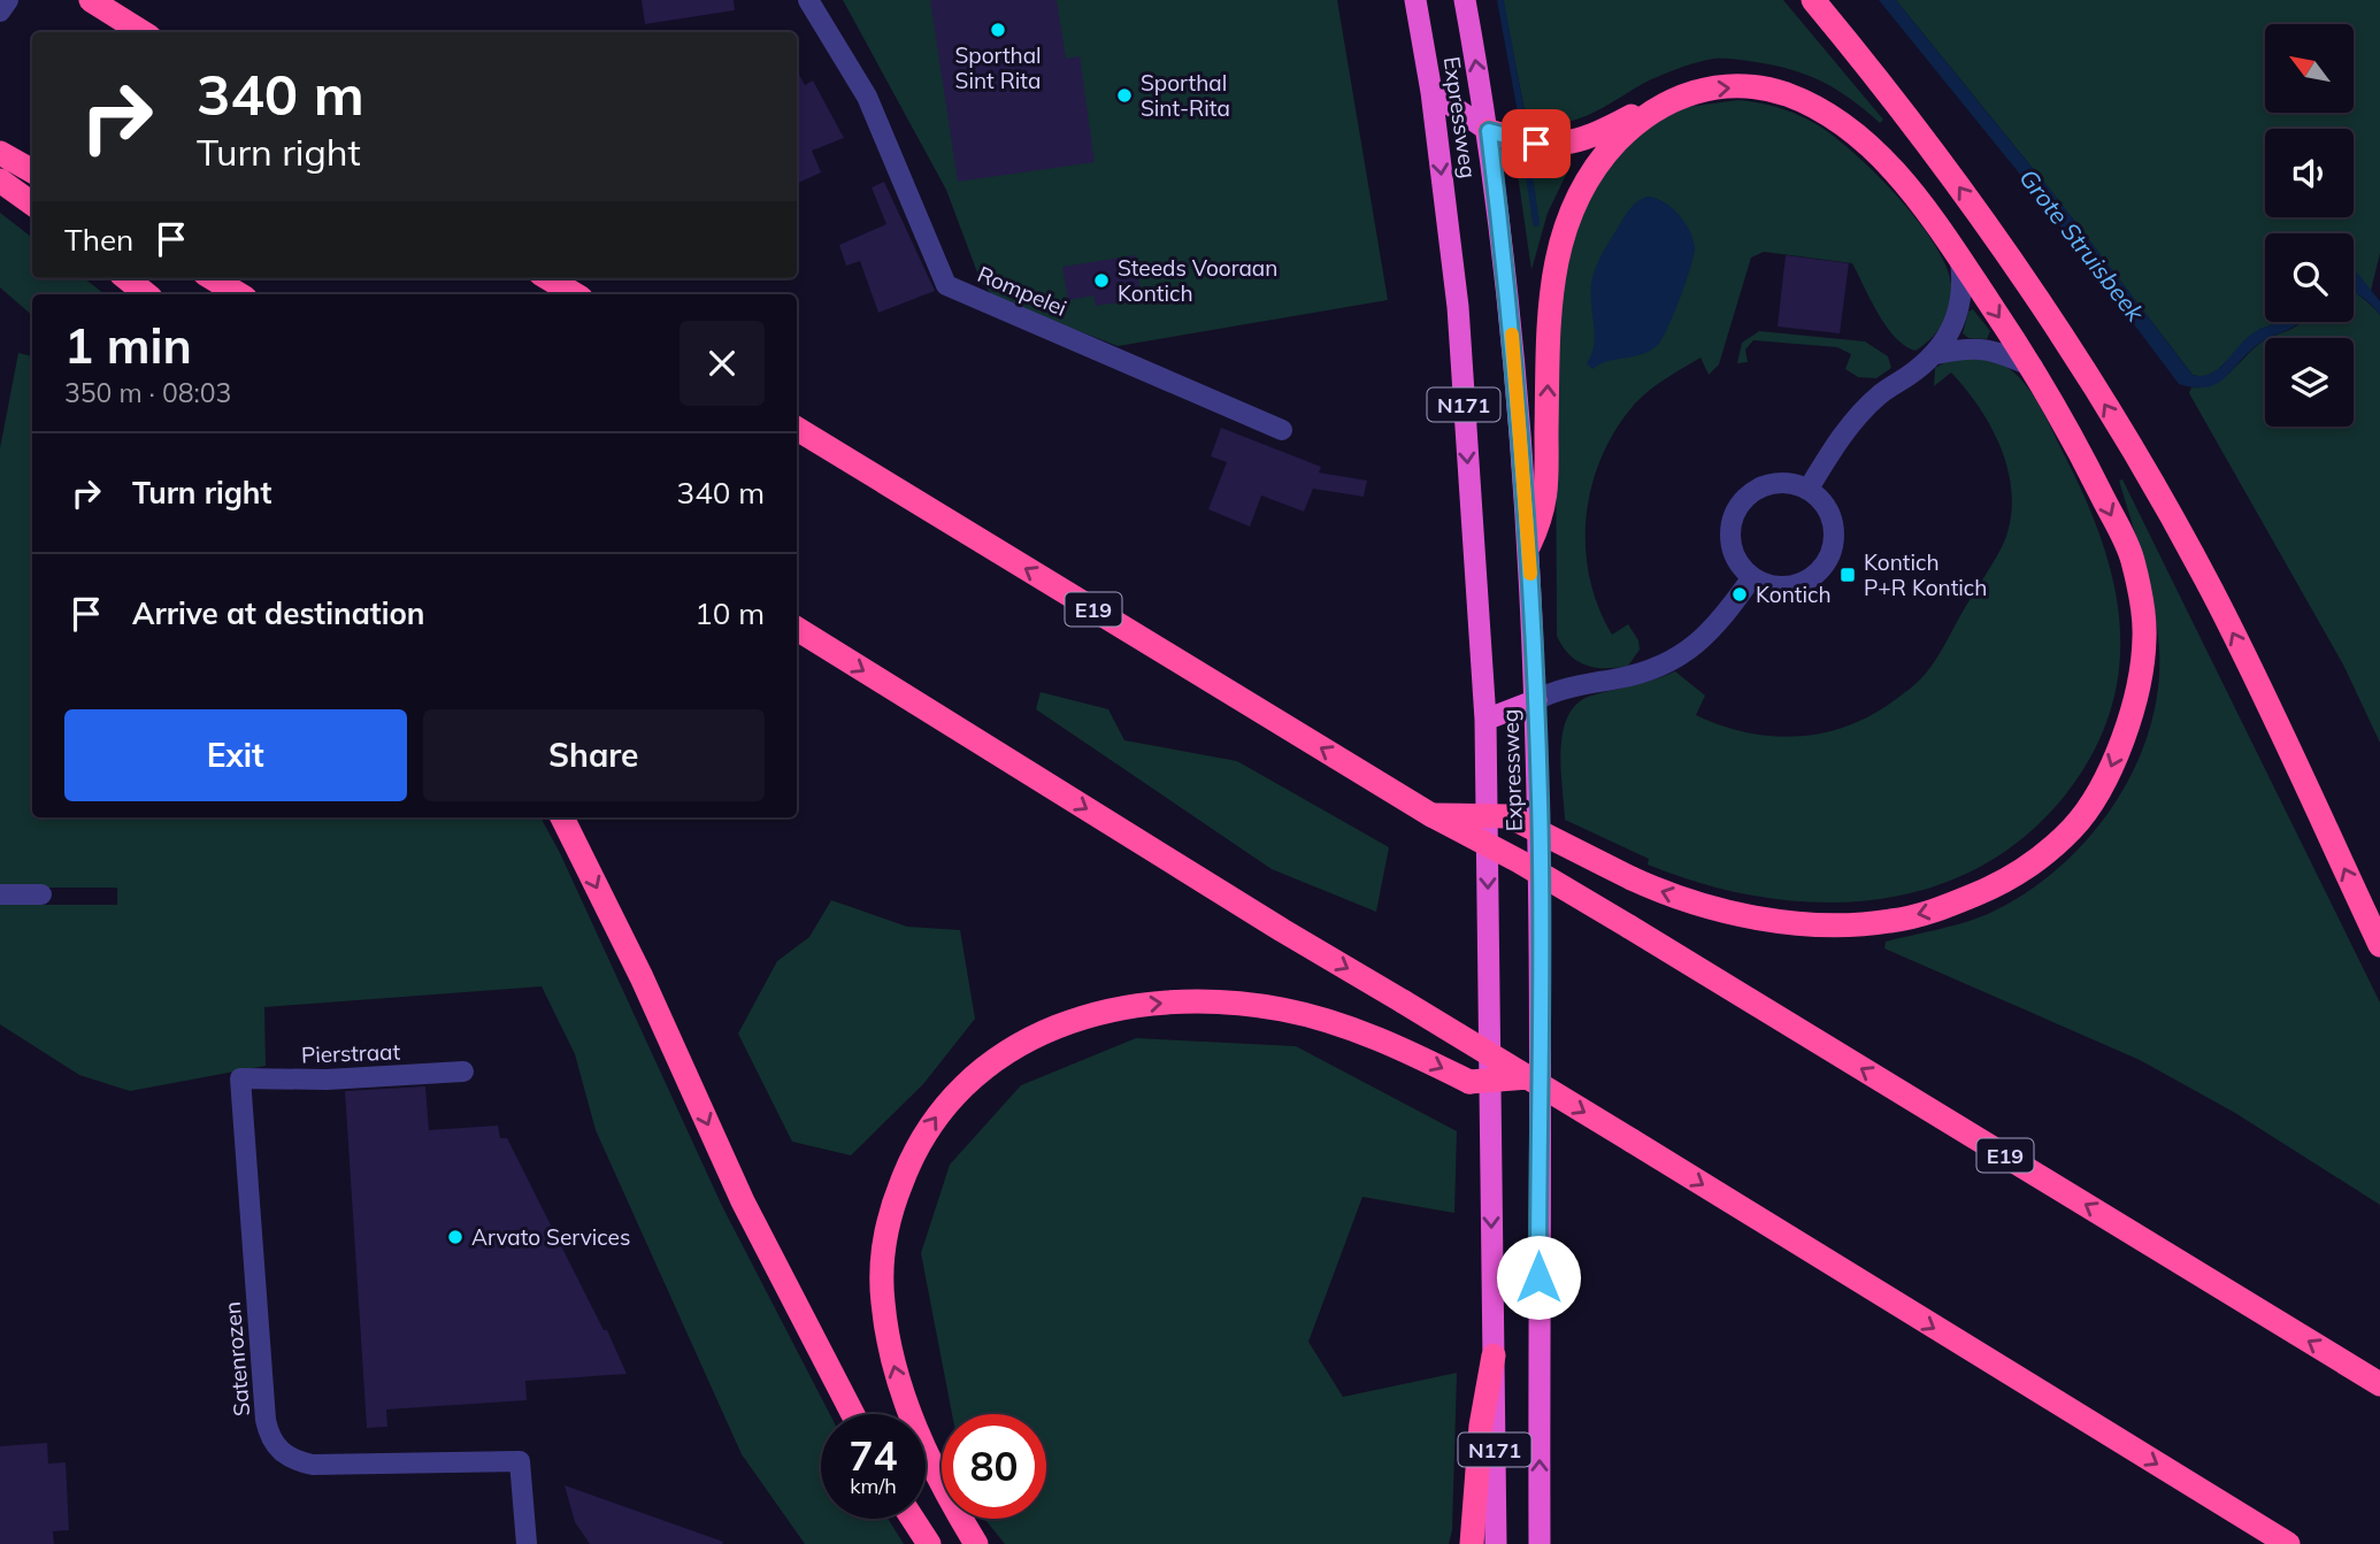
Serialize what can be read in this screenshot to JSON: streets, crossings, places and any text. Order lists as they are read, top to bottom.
{
  "streets": {
    "highway": ["Expressweg", "N171", "E19"],
    "street": ["Rompelei", "Pierstraat", "Satenrozen"]
  },
  "crossings": [
    ["Pierstraat", "Satenrozen"]
  ],
  "water": ["Grote Struisbeek"],
  "places": {
    "other": [
      "Sporthal Sint Rita",
      "Sporthal Sint-Rita",
      "Steeds Vooraan Kontich",
      "Kontich",
      "Arvato Services"
    ],
    "transit": ["Kontich P+R Kontich"]
  },
  "north": "top left",
  "page": {
    "turn": ["340 m", "Turn right"],
    "then": "Then",
    "heading": ["1 min", "350 m · 08:03"],
    "list": [
      {
        "name": "Turn right",
        "value": "340 m"
      },
      {
        "name": "Arrive at destination",
        "value": "10 m"
      }
    ],
    "buttons": ["Exit", "Share"],
    "speed": "74 km/h",
    "limit": "80"
  }
}
